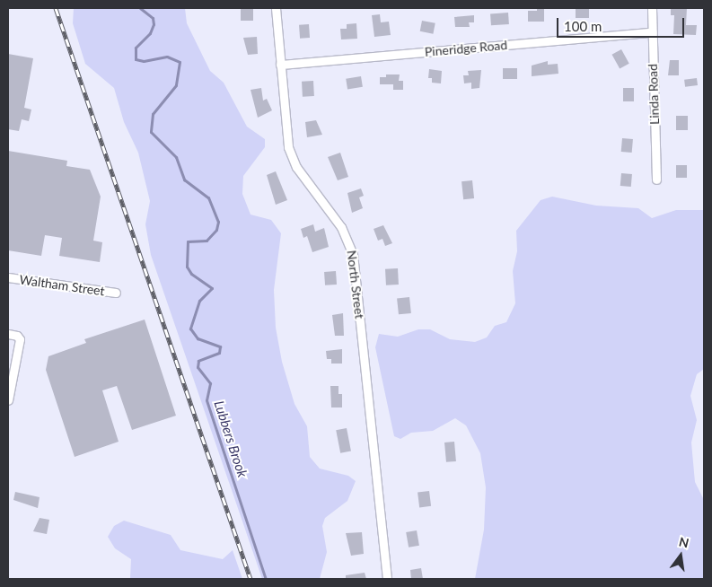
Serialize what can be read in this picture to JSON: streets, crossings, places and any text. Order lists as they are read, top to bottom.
{
  "streets": {
    "street": [
      "Pineridge Road",
      "Linda Road",
      "North Street",
      "Waltham Street"
    ]
  },
  "crossings": [
    ["Pineridge Road", "Linda Road"],
    ["Pineridge Road", "North Street"]
  ],
  "water": ["Lubbers Brook"],
  "scale_bar": "100 m",
  "north": "top"
}
